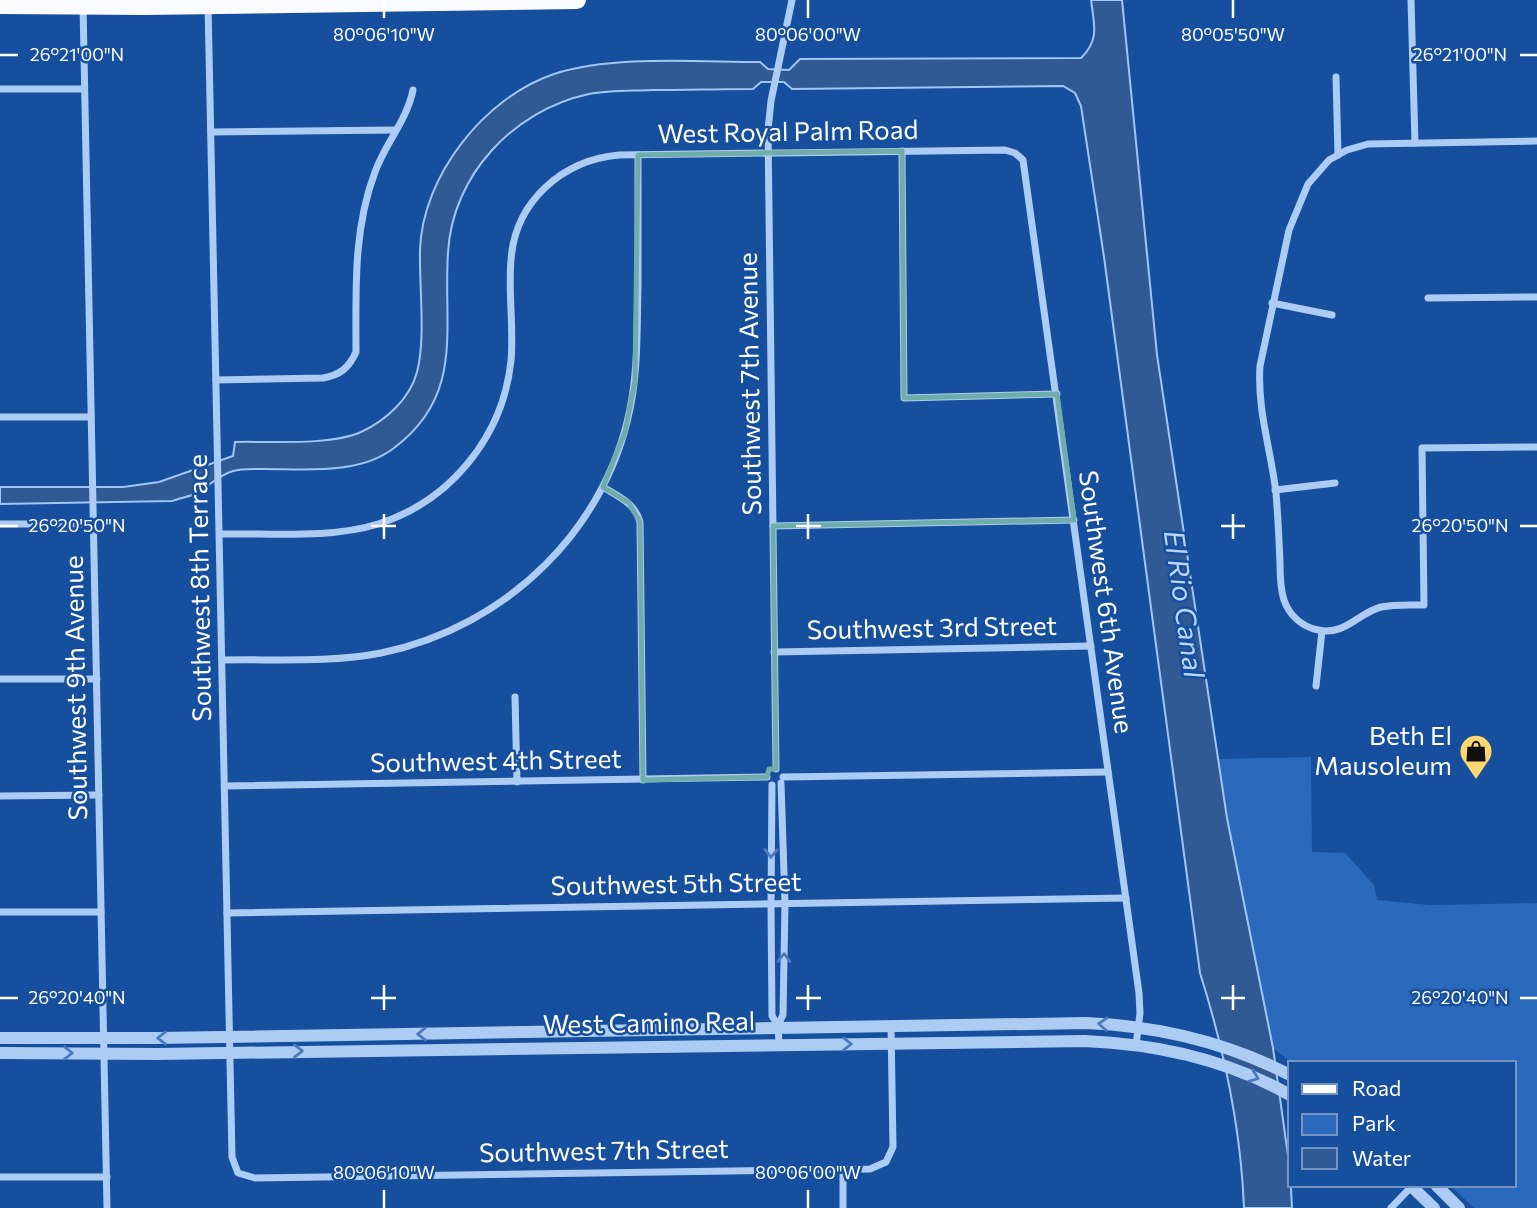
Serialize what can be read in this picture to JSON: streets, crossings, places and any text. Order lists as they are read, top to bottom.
{
  "streets": {
    "street": [
      "West Royal Palm Road",
      "Southwest 7th Avenue",
      "Southwest 8th Terrace",
      "Southwest 6th Avenue",
      "Southwest 3rd Street",
      "Southwest 9th Avenue",
      "Southwest 4th Street",
      "Southwest 5th Street",
      "West Camino Real",
      "Southwest 7th Street"
    ]
  },
  "crossings": [
    ["West Royal Palm Road", "Southwest 7th Avenue"],
    ["West Royal Palm Road", "Southwest 8th Terrace"],
    ["West Royal Palm Road", "Southwest 6th Avenue"],
    ["Southwest 7th Avenue", "Southwest 3rd Street"],
    ["Southwest 8th Terrace", "Southwest 4th Street"],
    ["Southwest 8th Terrace", "Southwest 5th Street"],
    ["Southwest 8th Terrace", "West Camino Real"],
    ["Southwest 8th Terrace", "Southwest 7th Street"],
    ["Southwest 6th Avenue", "Southwest 3rd Street"],
    ["Southwest 6th Avenue", "Southwest 5th Street"],
    ["Southwest 6th Avenue", "West Camino Real"],
    ["Southwest 9th Avenue", "West Camino Real"],
    ["West Camino Real", "Southwest 7th Street"]
  ],
  "water": ["El Rio Canal"],
  "places": {
    "shop": ["Beth El Mausoleum"]
  },
  "legend": ["Road", "Park", "Water"],
  "coordinates": [
    "80°06'10\"W",
    "80°06'00\"W",
    "80°05'50\"W",
    "26°21'00\"N",
    "26°20'50\"N",
    "26°20'40\"N"
  ]
}
